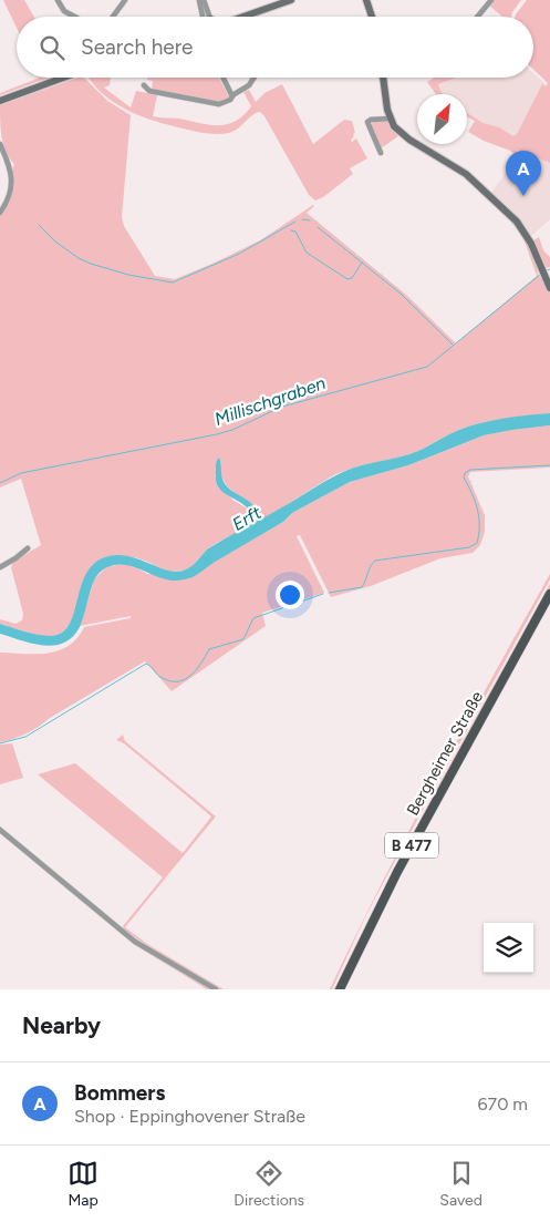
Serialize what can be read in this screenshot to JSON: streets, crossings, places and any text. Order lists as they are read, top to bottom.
{
  "streets": {
    "main road": ["Bergheimer Straße", "B 477"]
  },
  "water": ["Millischgraben", "Erft"],
  "north": "top right",
  "page": {
    "search": "Search here",
    "pins": "A",
    "heading": "Nearby",
    "list": [
      {
        "mark": "A",
        "name": "Bommers",
        "note": "Shop · Eppinghovener Straße",
        "value": "670 m"
      }
    ],
    "nav": ["Map", "Directions", "Saved"]
  }
}
